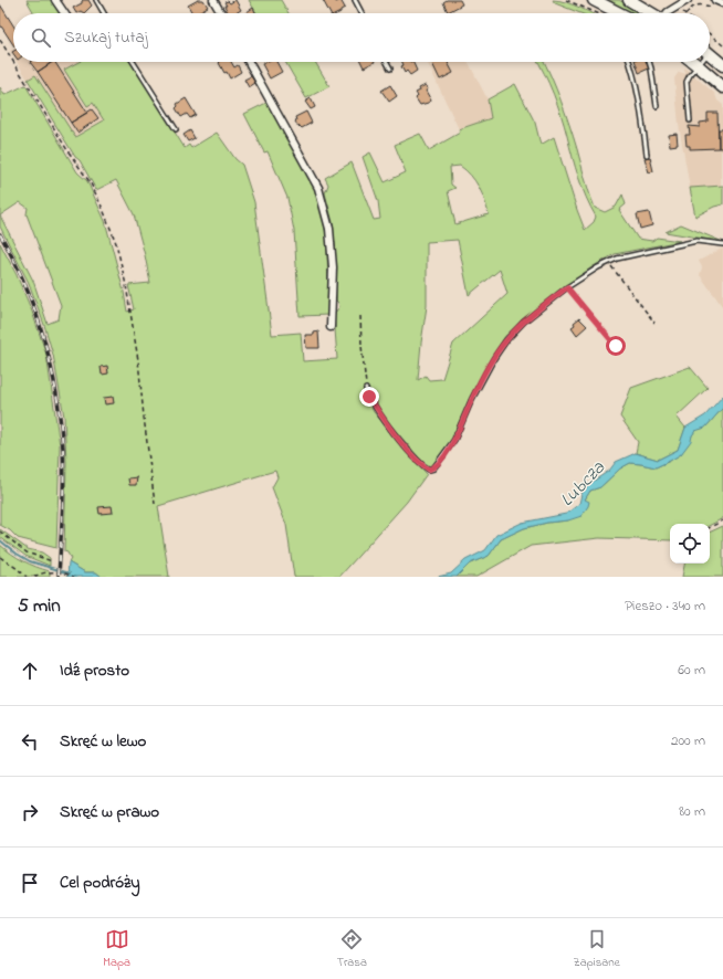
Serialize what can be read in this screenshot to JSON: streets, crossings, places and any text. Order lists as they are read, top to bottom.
{
  "water": ["Lubcza"],
  "page": {
    "search": "Szukaj tutaj",
    "heading": ["5 min", "Pieszo · 340 m"],
    "list": [
      ["Idź prosto", "60 m"],
      ["Skręć w lewo", "200 m"],
      ["Skręć w prawo", "80 m"],
      "Cel podróży"
    ],
    "nav": ["Mapa", "Trasa", "Zapisane"]
  }
}
